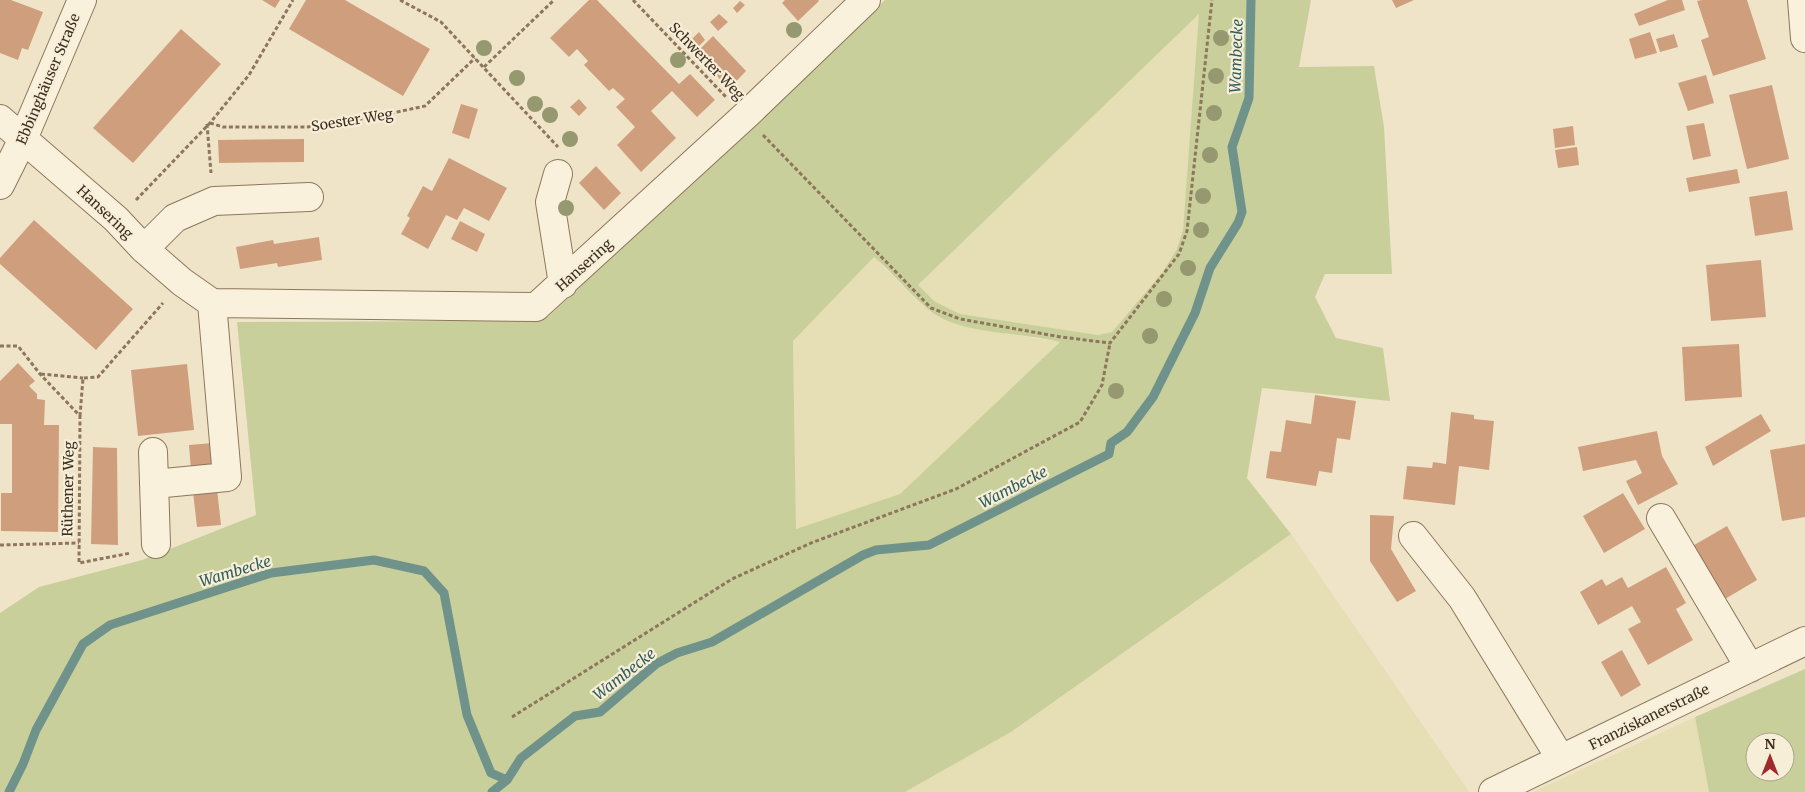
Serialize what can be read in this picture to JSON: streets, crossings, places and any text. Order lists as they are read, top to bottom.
{
  "streets": {
    "street": ["Ebbinghäuser Straße", "Hansering", "Franziskanerstraße"],
    "path": ["Schwerter Weg", "Soester Weg", "Rüthener Weg"]
  },
  "crossings": [
    ["Schwerter Weg", "Hansering"],
    ["Ebbinghäuser Straße", "Hansering"]
  ],
  "water": ["Wambecke"],
  "north": "top"
}
